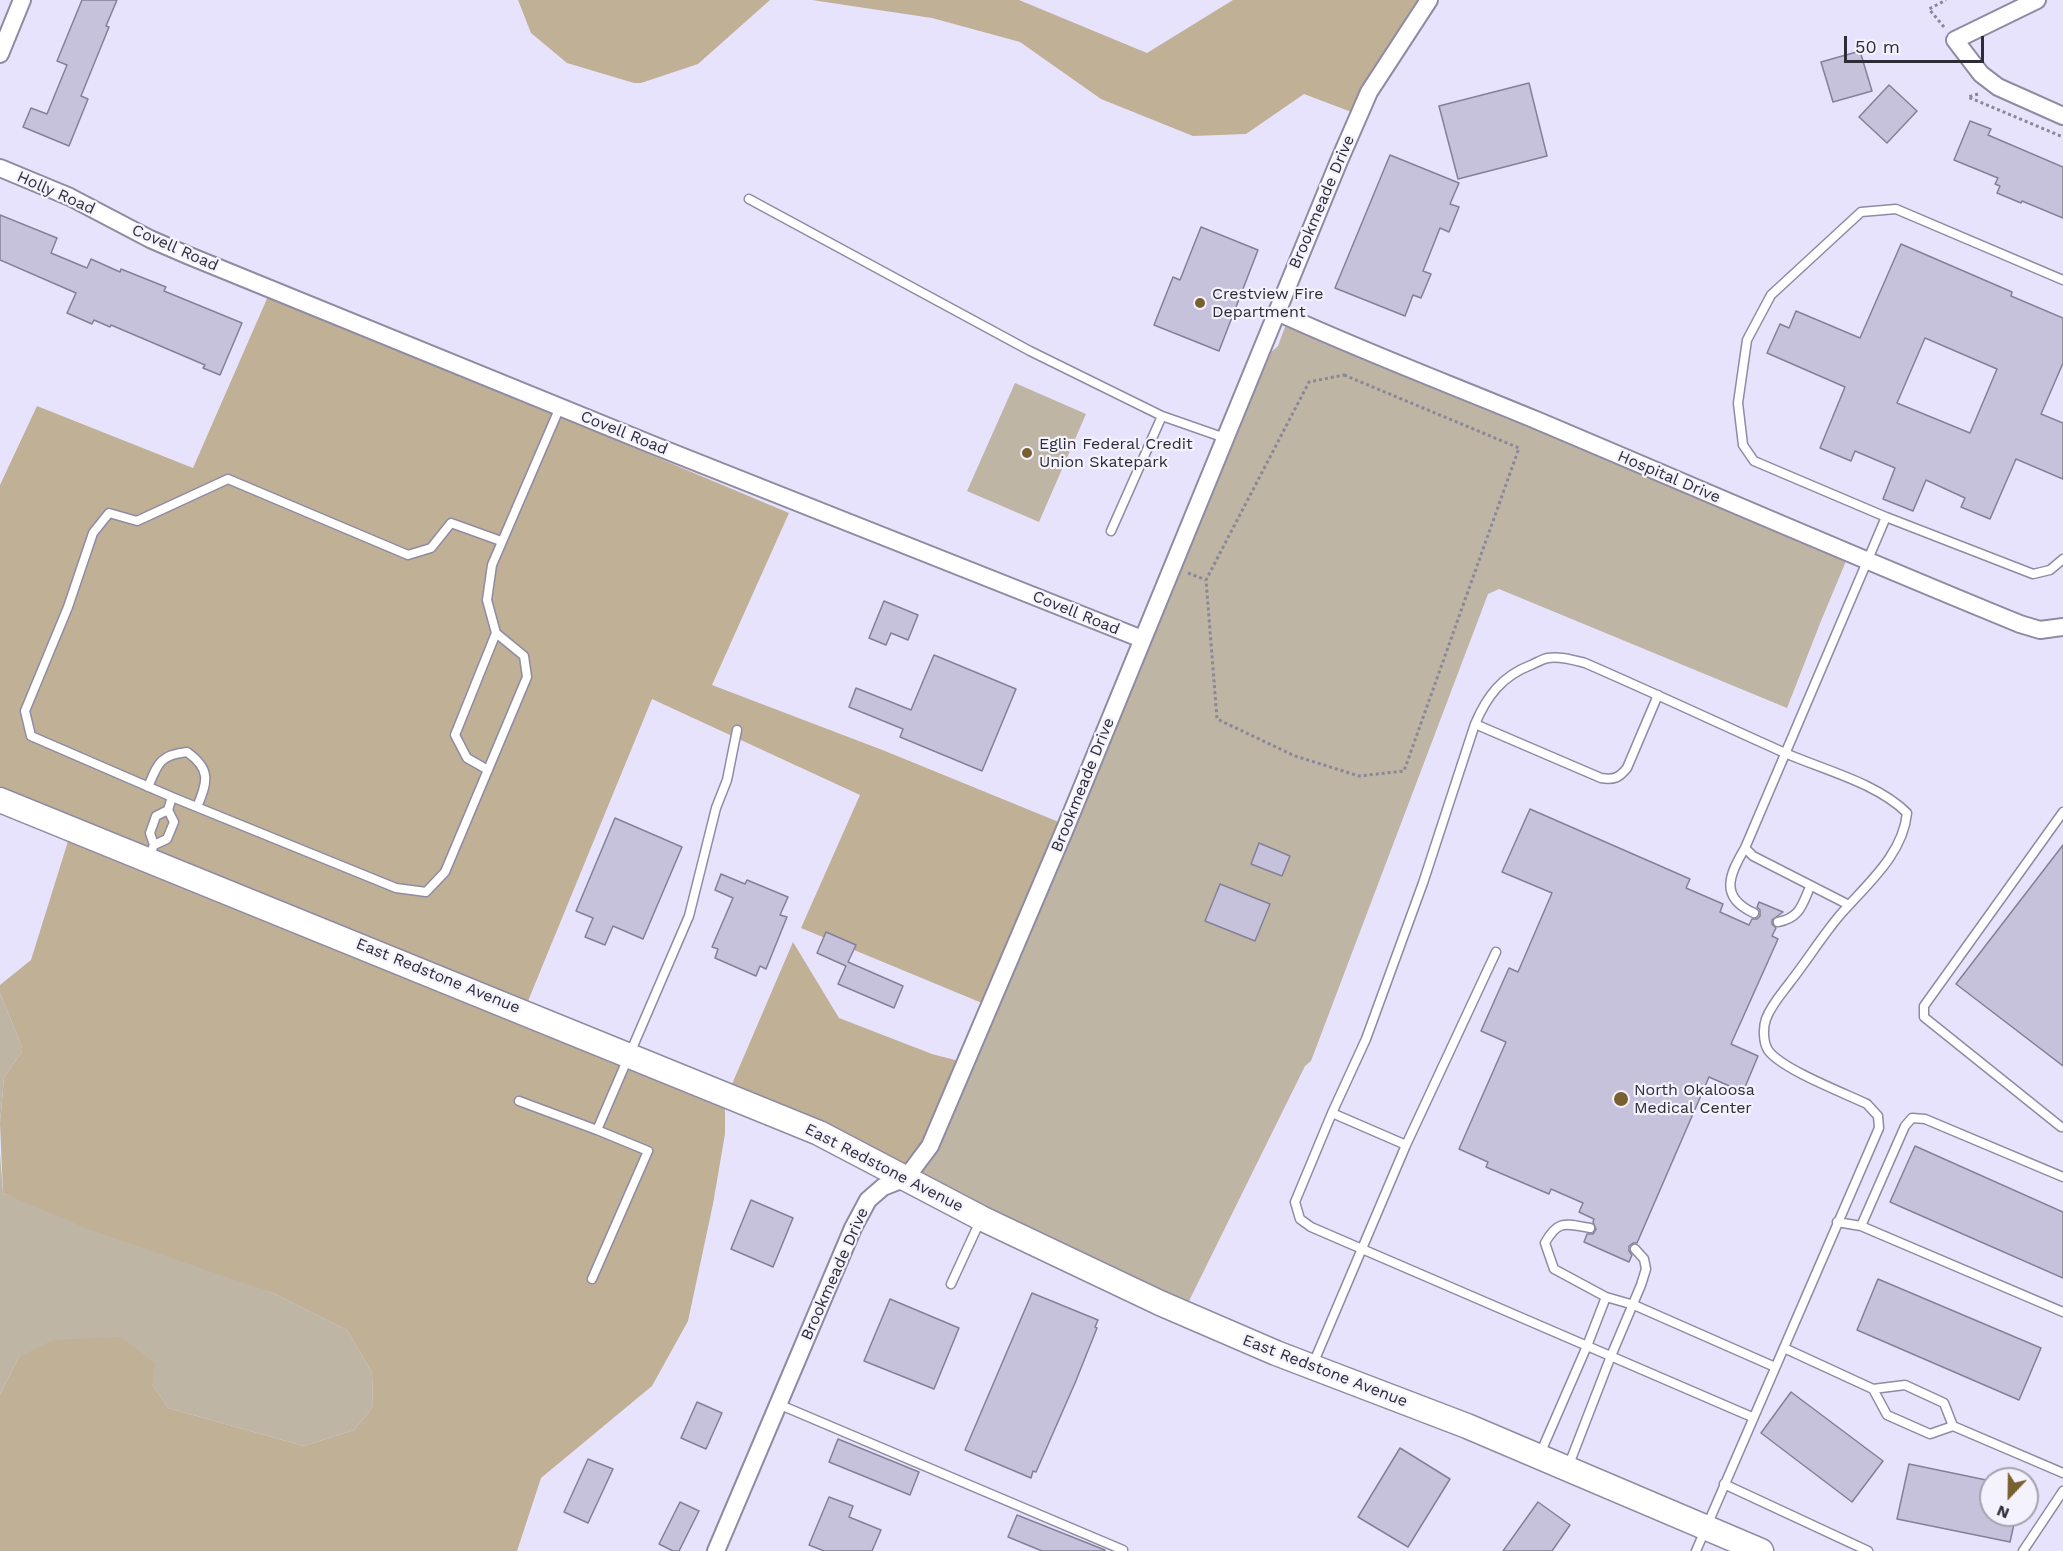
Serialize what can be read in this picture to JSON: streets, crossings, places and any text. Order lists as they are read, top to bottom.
{
  "streets": {
    "street": [
      "Holly Road",
      "Brookmeade Drive",
      "Covell Road",
      "Hospital Drive",
      "East Redstone Avenue"
    ]
  },
  "crossings": [
    ["Holly Road", "Covell Road"],
    ["Brookmeade Drive", "Covell Road"],
    ["Brookmeade Drive", "Hospital Drive"],
    ["Brookmeade Drive", "East Redstone Avenue"]
  ],
  "places": ["Crestview Fire Department", "Eglin Federal Credit Union Skatepark", "North Okaloosa Medical Center"],
  "scale_bar": "50 m",
  "north": "bottom"
}
